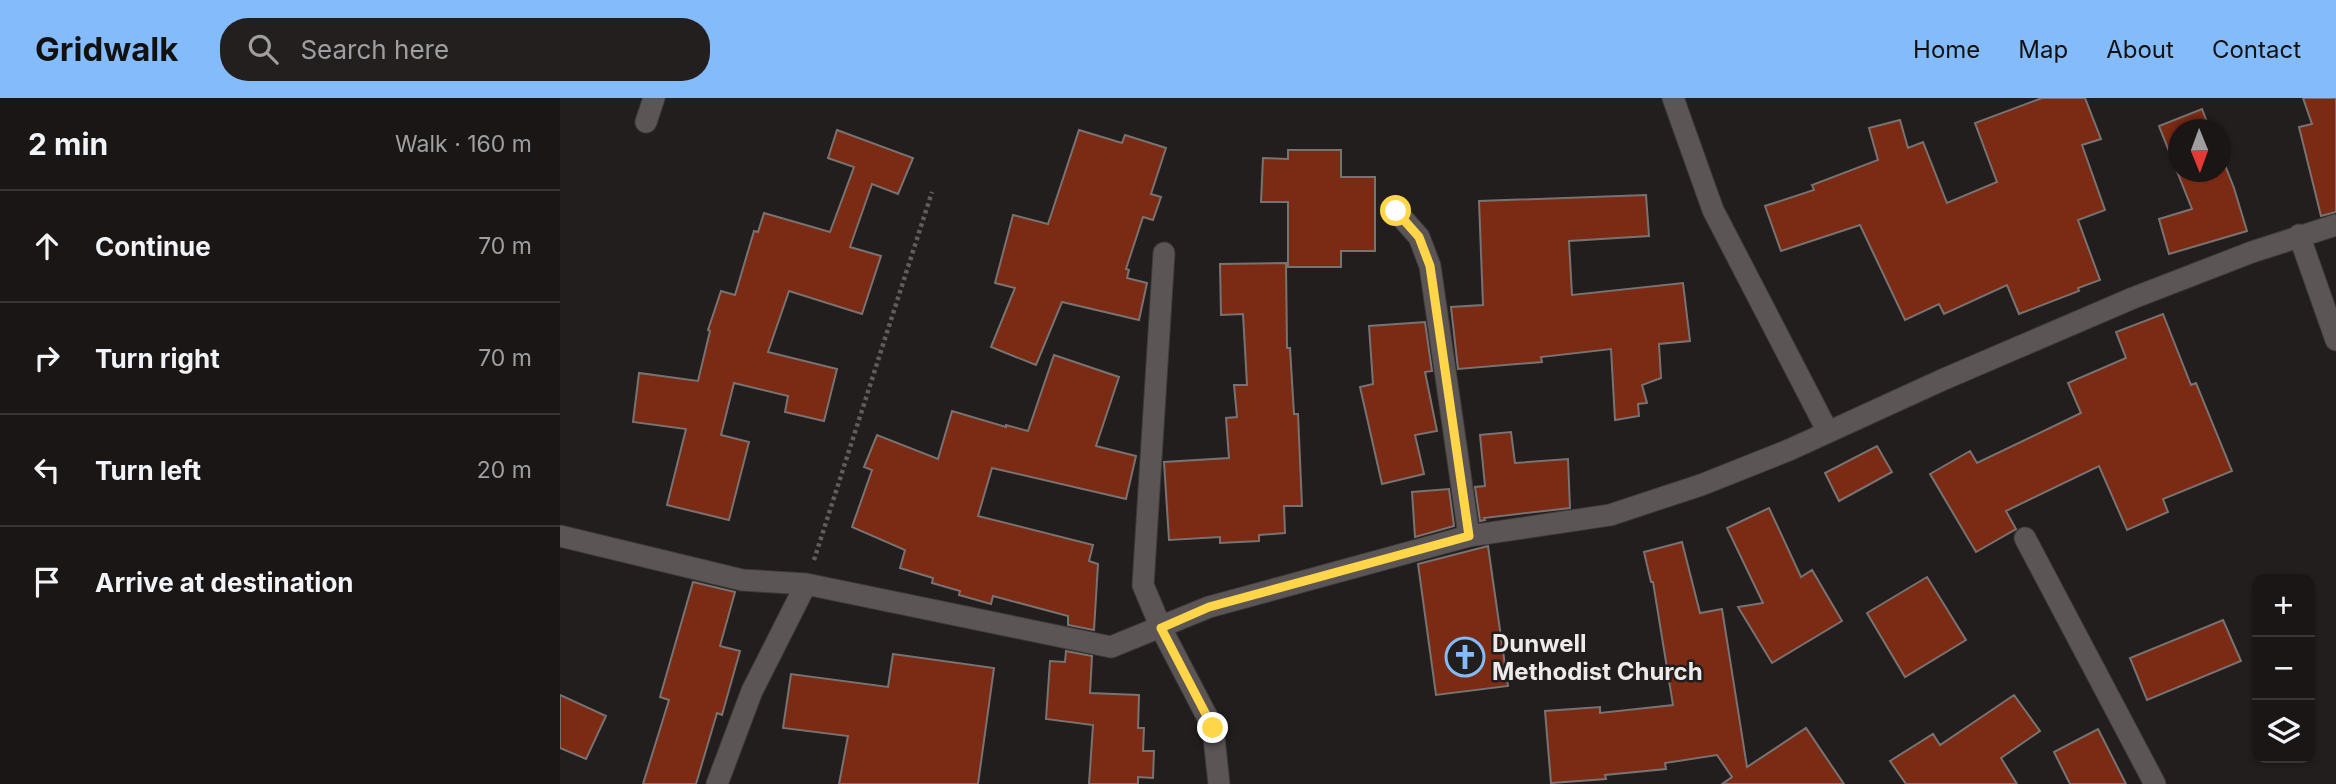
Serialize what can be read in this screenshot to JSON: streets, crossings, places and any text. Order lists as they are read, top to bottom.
{
  "places": {
    "church": ["Dunwell Methodist Church"]
  },
  "north": "bottom",
  "page": {
    "header": "Gridwalk",
    "search": "Search here",
    "nav": [
      "Home",
      "Map",
      "About",
      "Contact"
    ],
    "heading": ["2 min", "Walk · 160 m"],
    "list": [
      ["Continue", "70 m"],
      ["Turn right", "70 m"],
      ["Turn left", "20 m"],
      "Arrive at destination"
    ],
    "map_buttons": ["+", "−"]
  }
}
